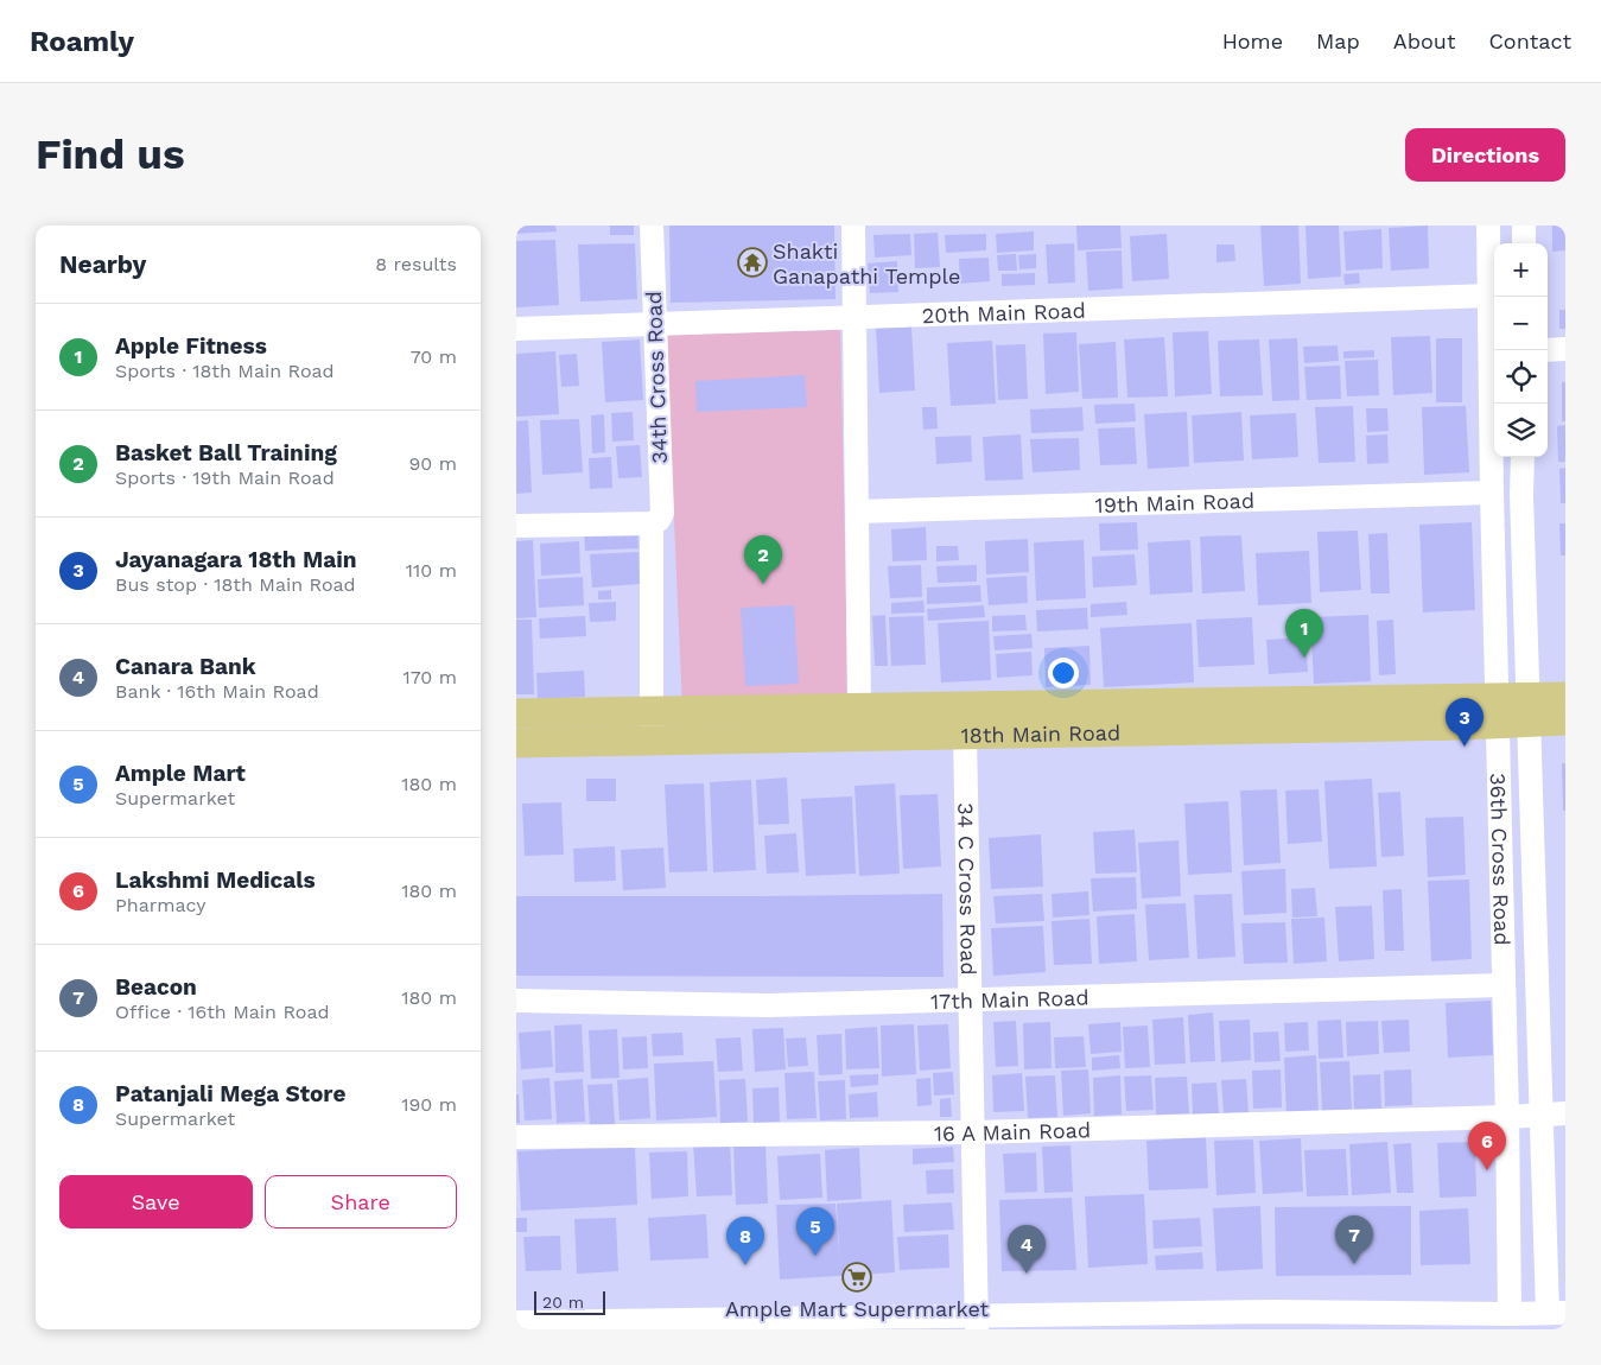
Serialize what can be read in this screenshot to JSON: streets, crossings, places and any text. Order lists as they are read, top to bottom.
{
  "streets": {
    "main road": ["18th Main Road"],
    "street": [
      "20th Main Road",
      "34th Cross Road",
      "19th Main Road",
      "36th Cross Road",
      "34 C Cross Road",
      "17th Main Road",
      "16 A Main Road"
    ]
  },
  "crossings": [
    ["20th Main Road", "34th Cross Road"],
    ["20th Main Road", "36th Cross Road"],
    ["19th Main Road", "36th Cross Road"],
    ["18th Main Road", "36th Cross Road"],
    ["18th Main Road", "34 C Cross Road"],
    ["36th Cross Road", "17th Main Road"],
    ["36th Cross Road", "16 A Main Road"],
    ["34 C Cross Road", "17th Main Road"],
    ["34 C Cross Road", "16 A Main Road"]
  ],
  "places": {
    "temple": ["Shakti Ganapathi Temple"],
    "supermarket": ["Ample Mart Supermarket"]
  },
  "scale_bar": "20 m",
  "page": {
    "header": "Roamly",
    "nav": [
      "Home",
      "Map",
      "About",
      "Contact"
    ],
    "buttons": [
      "Directions",
      ["Save", "Share"]
    ],
    "title": "Find us",
    "heading": ["Nearby", "8 results"],
    "map_buttons": ["+", "−"],
    "list": [
      {
        "mark": "1",
        "name": "Apple Fitness",
        "note": "Sports · 18th Main Road",
        "value": "70 m"
      },
      {
        "mark": "2",
        "name": "Basket Ball Training",
        "note": "Sports · 19th Main Road",
        "value": "90 m"
      },
      {
        "mark": "3",
        "name": "Jayanagara 18th Main",
        "note": "Bus stop · 18th Main Road",
        "value": "110 m"
      },
      {
        "mark": "4",
        "name": "Canara Bank",
        "note": "Bank · 16th Main Road",
        "value": "170 m"
      },
      {
        "mark": "5",
        "name": "Ample Mart",
        "note": "Supermarket",
        "value": "180 m"
      },
      {
        "mark": "6",
        "name": "Lakshmi Medicals",
        "note": "Pharmacy",
        "value": "180 m"
      },
      {
        "mark": "7",
        "name": "Beacon",
        "note": "Office · 16th Main Road",
        "value": "180 m"
      },
      {
        "mark": "8",
        "name": "Patanjali Mega Store",
        "note": "Supermarket",
        "value": "190 m"
      }
    ],
    "pins": [
      "2",
      "1",
      "3",
      "6",
      "5",
      "7",
      "8",
      "4"
    ],
    "scale": "20 m"
  }
}
